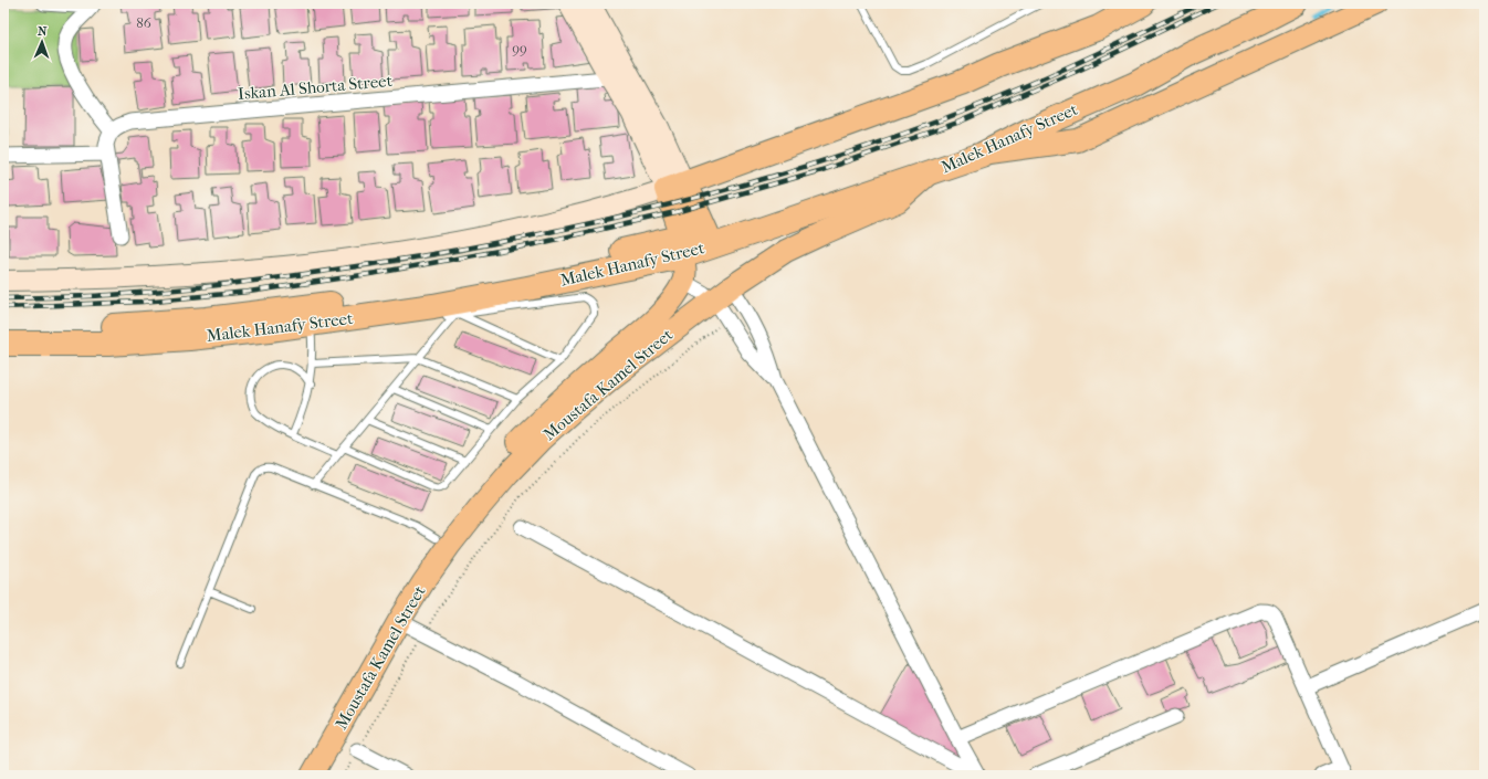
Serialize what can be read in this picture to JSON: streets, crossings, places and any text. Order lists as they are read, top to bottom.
{
  "streets": {
    "highway": ["Malek Hanafy Street"],
    "main road": ["Moustafa Kamel Street"],
    "street": ["Iskan Al Shorta Street"]
  },
  "crossings": [
    ["Malek Hanafy Street", "Moustafa Kamel Street"]
  ],
  "house_numbers": ["86", "99"],
  "north": "top"
}
